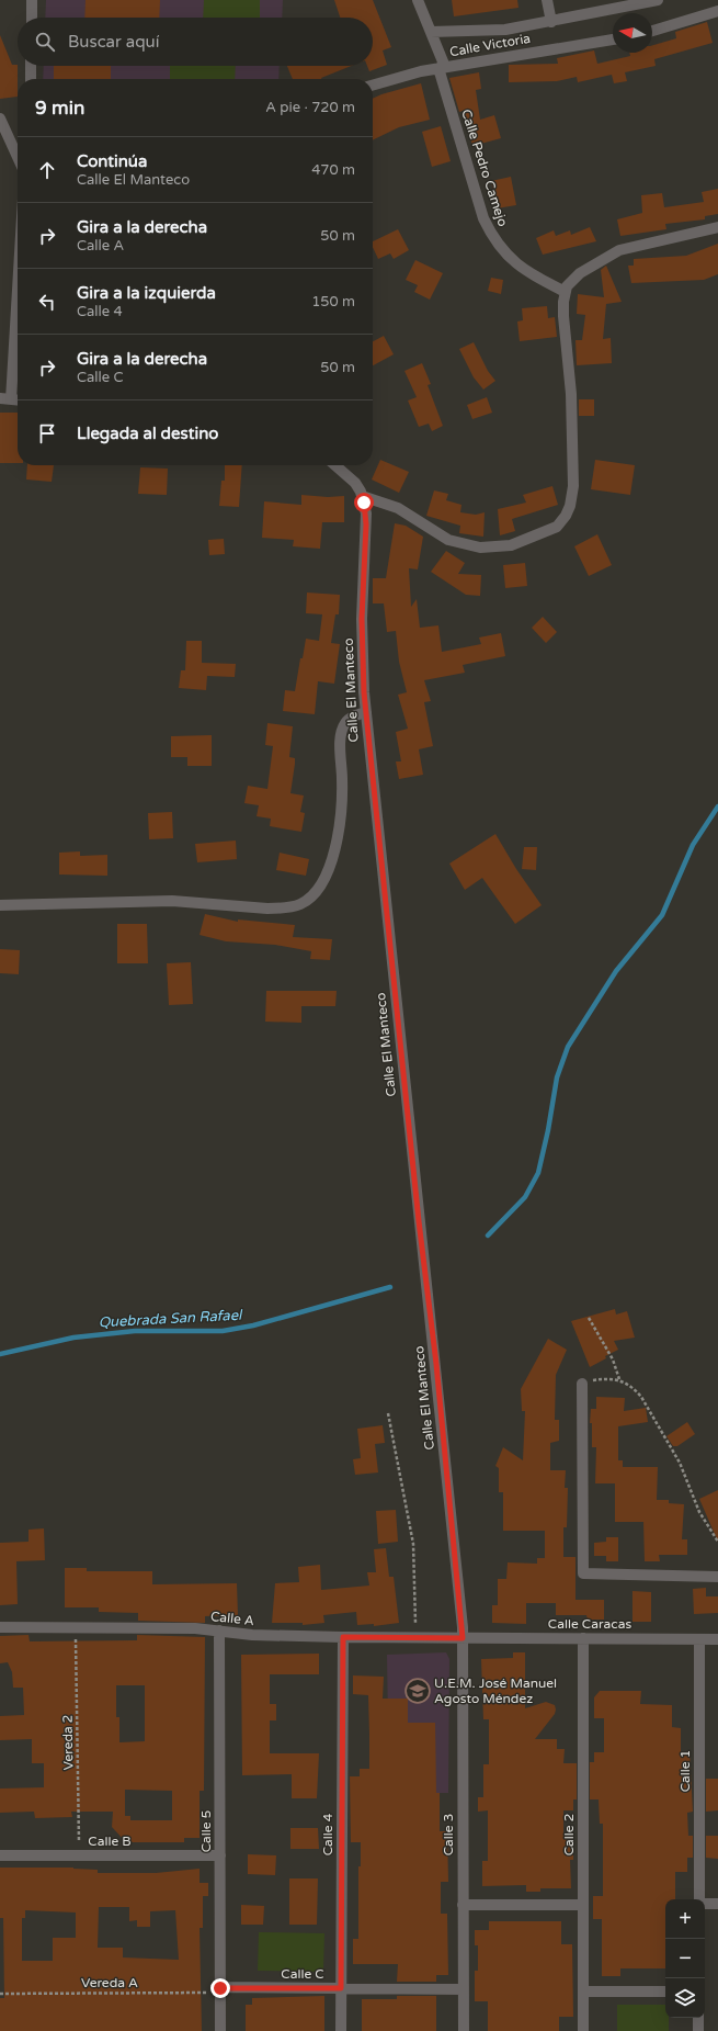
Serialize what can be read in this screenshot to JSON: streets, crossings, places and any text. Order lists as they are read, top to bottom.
{
  "streets": {
    "street": [
      "Calle Victoria",
      "Calle Pedro Camejo",
      "Calle El Manteco",
      "Calle A",
      "Calle Caracas",
      "Calle 1",
      "Calle 5",
      "Calle 4",
      "Calle 3",
      "Calle 2",
      "Calle B",
      "Calle C"
    ],
    "path": ["Vereda 2", "Vereda A"]
  },
  "crossings": [
    ["Calle Victoria", "Calle Pedro Camejo"],
    ["Calle El Manteco", "Calle A"],
    ["Calle El Manteco", "Calle Caracas"],
    ["Calle El Manteco", "Calle 3"],
    ["Calle A", "Calle Caracas"],
    ["Calle A", "Vereda 2"],
    ["Calle A", "Calle 5"],
    ["Calle A", "Calle 4"],
    ["Calle A", "Calle 3"],
    ["Calle Caracas", "Calle 1"],
    ["Calle Caracas", "Calle 3"],
    ["Calle Caracas", "Calle 2"],
    ["Vereda 2", "Calle B"],
    ["Calle 5", "Calle B"],
    ["Calle 5", "Calle C"],
    ["Calle 5", "Vereda A"],
    ["Calle 4", "Calle C"],
    ["Calle 3", "Calle C"],
    ["Calle C", "Vereda A"]
  ],
  "water": ["Quebrada San Rafael"],
  "places": {
    "school or university": ["U.E.M. José Manuel Agosto Méndez"]
  },
  "north": "left",
  "page": {
    "search": "Buscar aquí",
    "heading": ["9 min", "A pie · 720 m"],
    "list": [
      ["Continúa", "Calle El Manteco", "470 m"],
      ["Gira a la derecha", "Calle A", "50 m"],
      ["Gira a la izquierda", "Calle 4", "150 m"],
      ["Gira a la derecha", "Calle C", "50 m"],
      "Llegada al destino"
    ],
    "map_buttons": ["+", "−"]
  }
}
